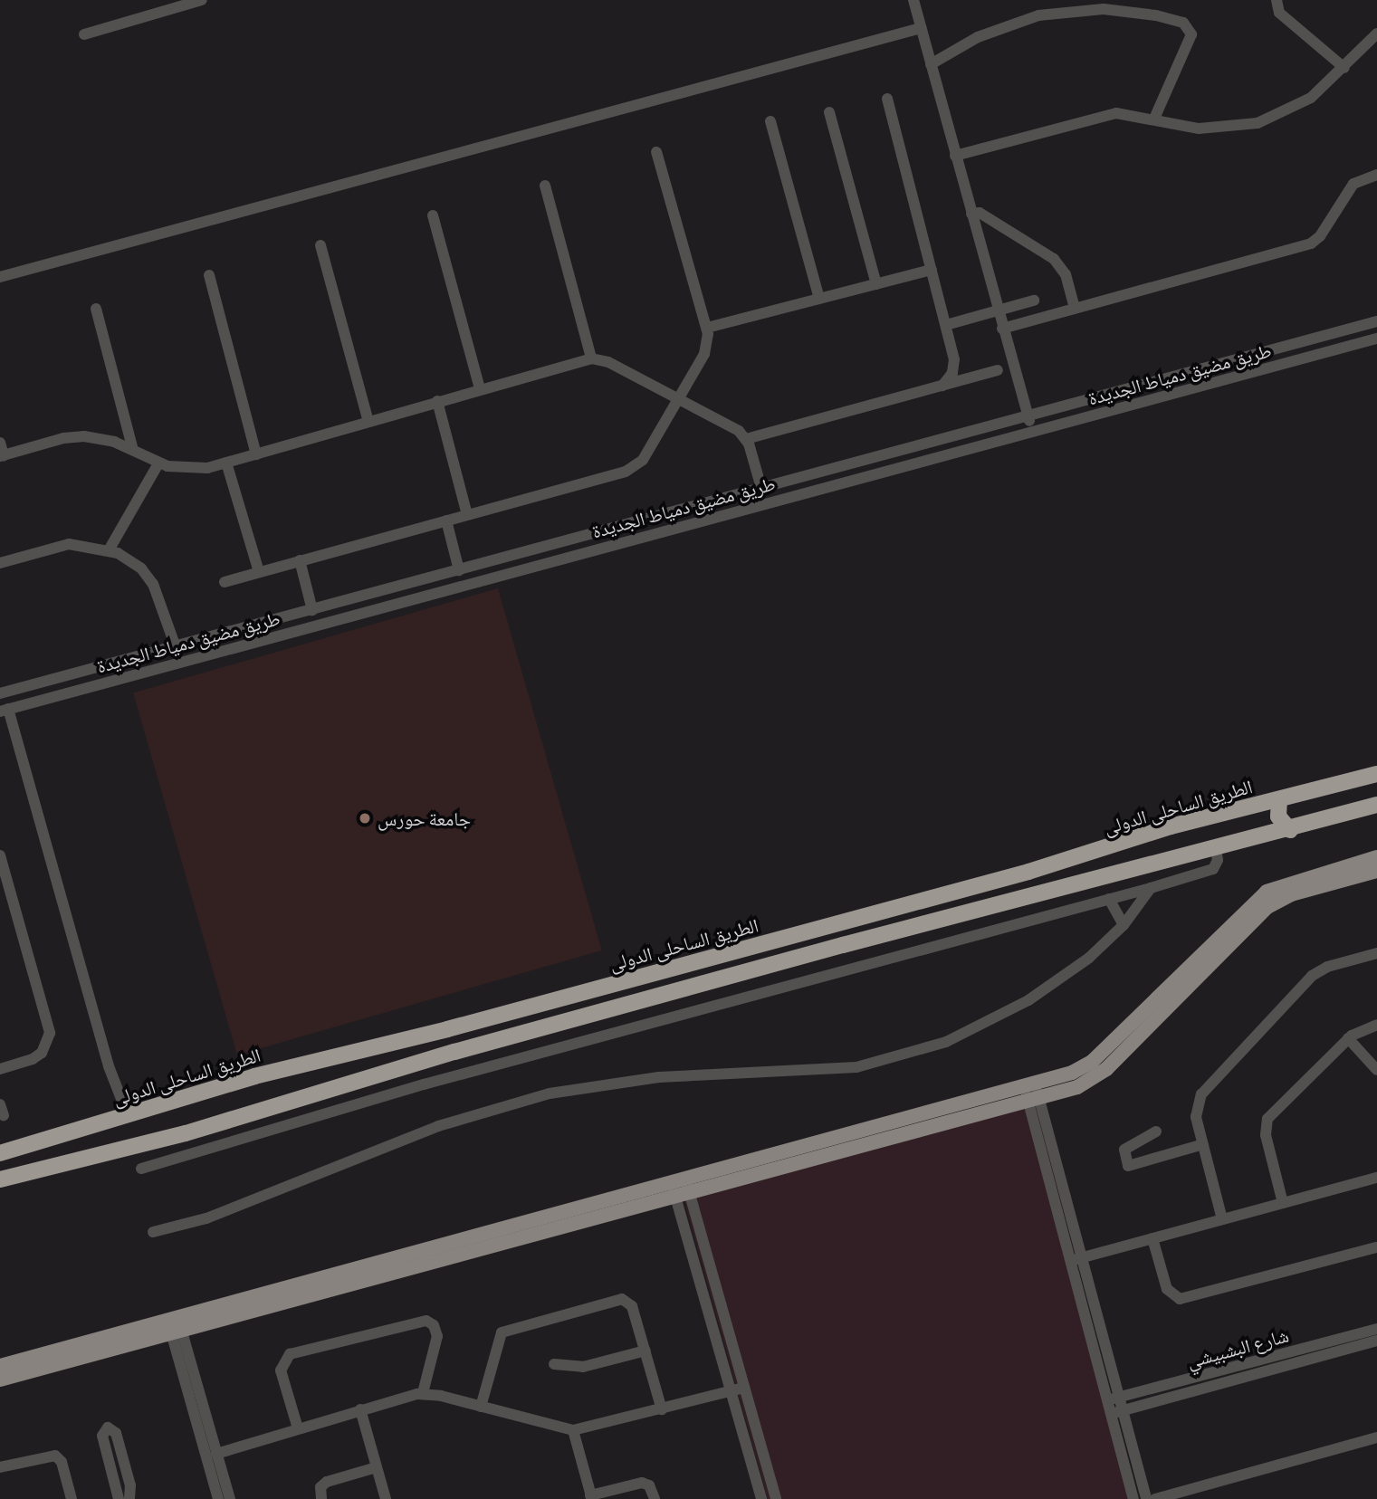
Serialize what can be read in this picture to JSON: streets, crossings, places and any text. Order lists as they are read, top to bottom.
{
  "streets": {
    "highway": ["الطريق الساحلى الدولى"],
    "street": ["طريق مضيق دمياط الجديدة", "شارع البشبيشي"]
  },
  "places": ["جامعة حورس"]
}
